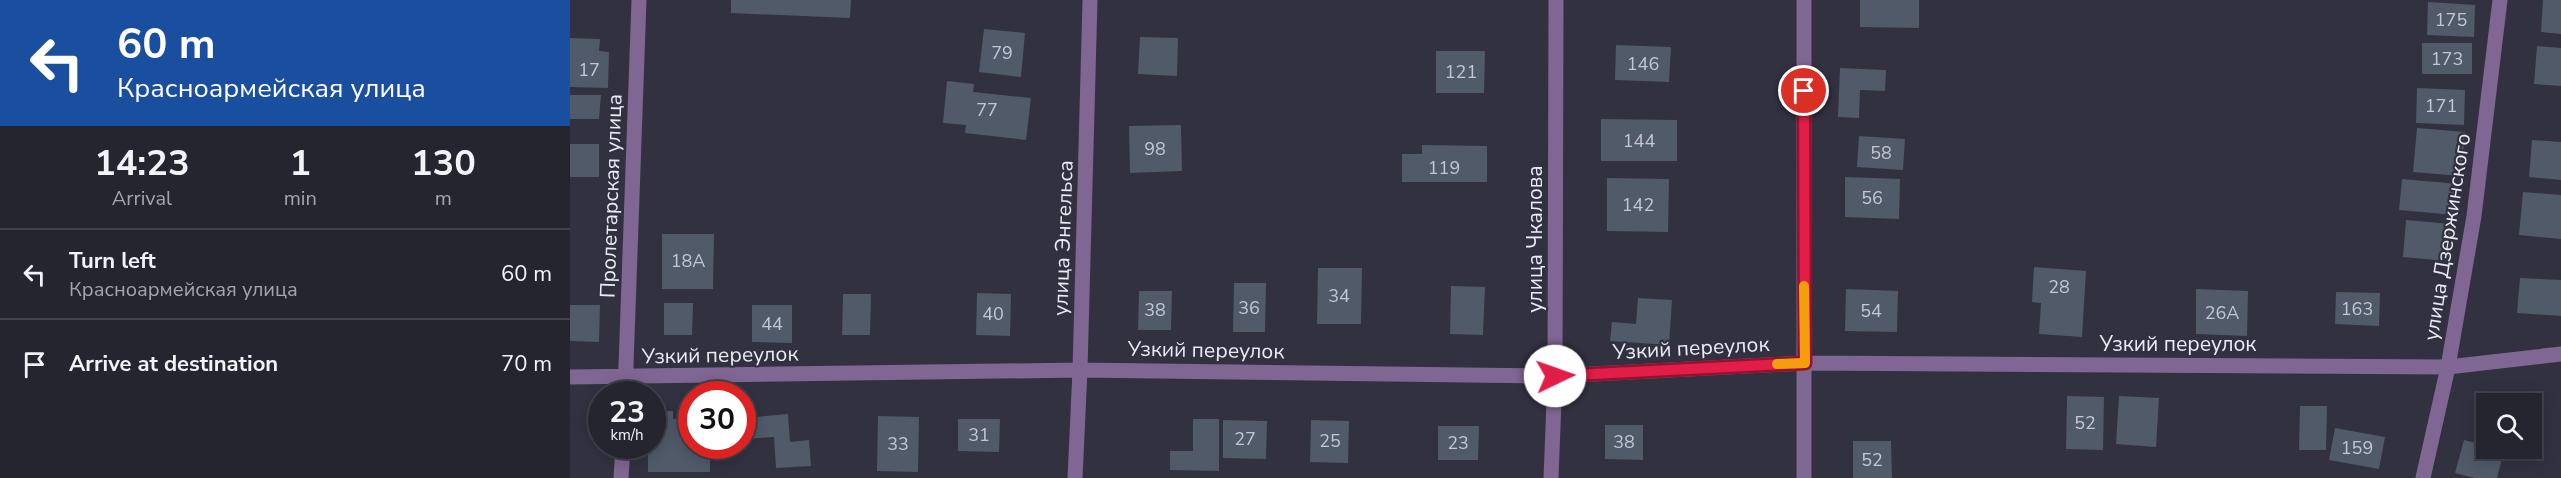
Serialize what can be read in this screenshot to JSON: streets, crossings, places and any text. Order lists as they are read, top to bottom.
{
  "streets": {
    "street": [
      "Пролетарская улица",
      "улица Дзержинского",
      "улица Энгельса",
      "улица Чкалова",
      "Узкий переулок"
    ]
  },
  "crossings": [
    ["Пролетарская улица", "Узкий переулок"],
    ["улица Дзержинского", "Узкий переулок"],
    ["улица Энгельса", "Узкий переулок"],
    ["улица Чкалова", "Узкий переулок"]
  ],
  "house_numbers": [
    "175",
    "79",
    "173",
    "146",
    "17",
    "121",
    "171",
    "77",
    "144",
    "98",
    "58",
    "119",
    "56",
    "142",
    "18А",
    "28",
    "34",
    "36",
    "163",
    "38",
    "54",
    "26А",
    "40",
    "44",
    "52",
    "31",
    "27",
    "25",
    "38",
    "23",
    "33",
    "159",
    "52"
  ],
  "page": {
    "turn": ["60 m", "Красноармейская улица"],
    "eta": [
      "14:23",
      "Arrival",
      "1",
      "min",
      "130",
      "m"
    ],
    "list": [
      {
        "name": "Turn left",
        "note": "Красноармейская улица",
        "value": "60 m"
      },
      {
        "name": "Arrive at destination",
        "value": "70 m"
      }
    ],
    "speed": "23 km/h",
    "limit": "30"
  }
}
